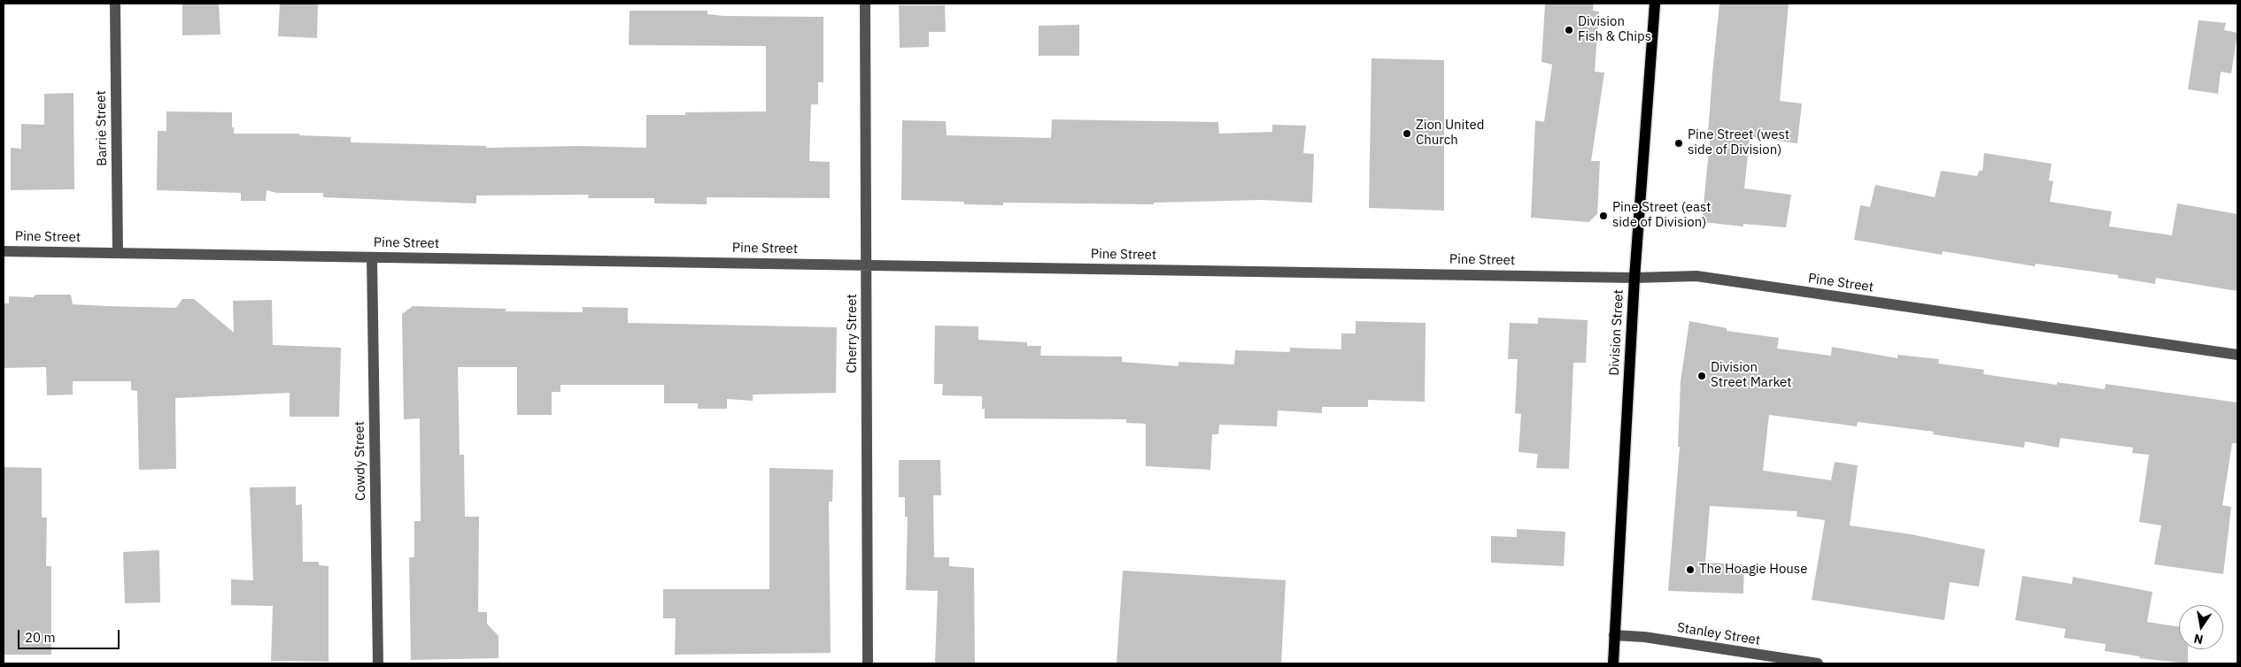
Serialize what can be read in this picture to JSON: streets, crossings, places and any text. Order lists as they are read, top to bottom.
{
  "streets": {
    "main road": ["Division Street"],
    "street": [
      "Barrie Street",
      "Pine Street",
      "Cherry Street",
      "Cowdy Street",
      "Stanley Street"
    ]
  },
  "crossings": [
    ["Barrie Street", "Pine Street"],
    ["Pine Street", "Division Street"],
    ["Pine Street", "Cherry Street"],
    ["Pine Street", "Cowdy Street"],
    ["Division Street", "Stanley Street"]
  ],
  "places": [
    "Division Fish & Chips",
    "Zion United Church",
    "Pine Street (west side of Division)",
    "Pine Street (east side of Division)",
    "Division Street Market",
    "The Hoagie House"
  ],
  "scale_bar": "20 m",
  "north": "bottom"
}
